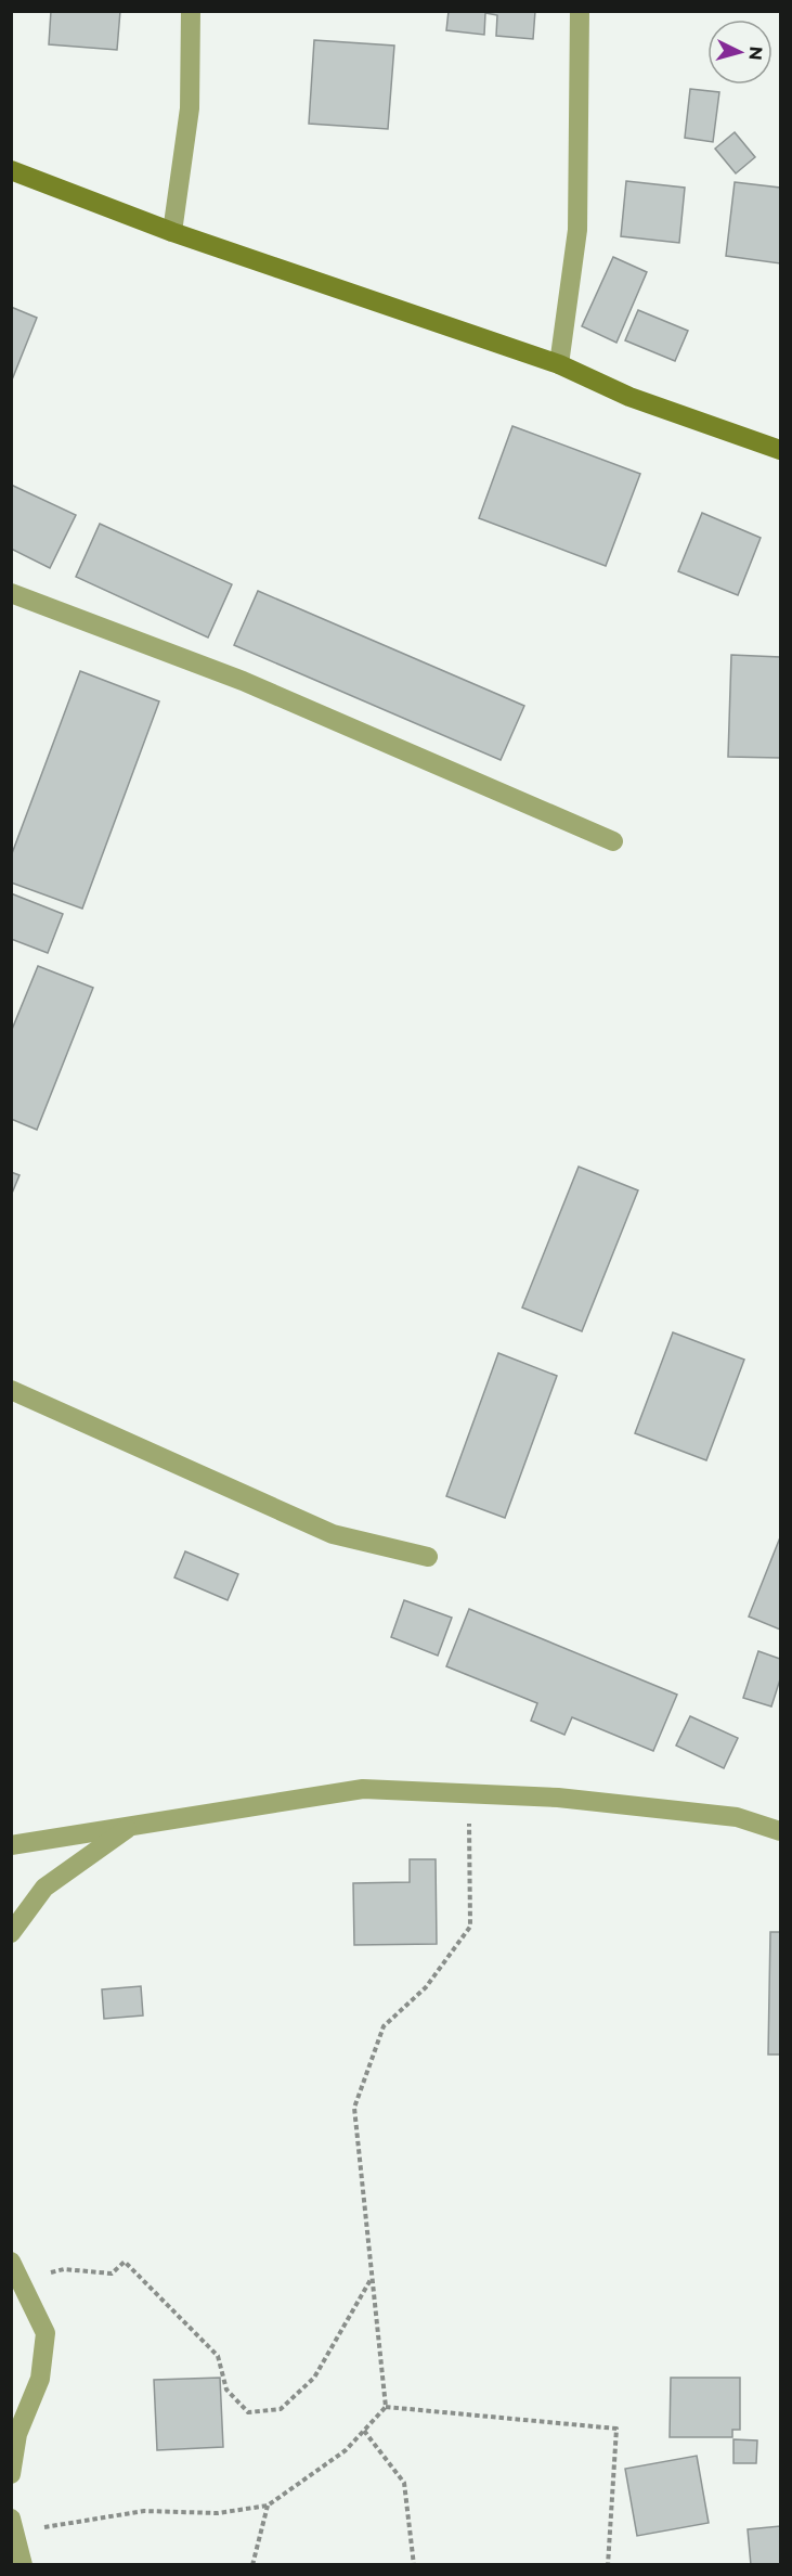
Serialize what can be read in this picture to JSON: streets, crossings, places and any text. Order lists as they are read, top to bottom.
{
  "north": "right"
}
